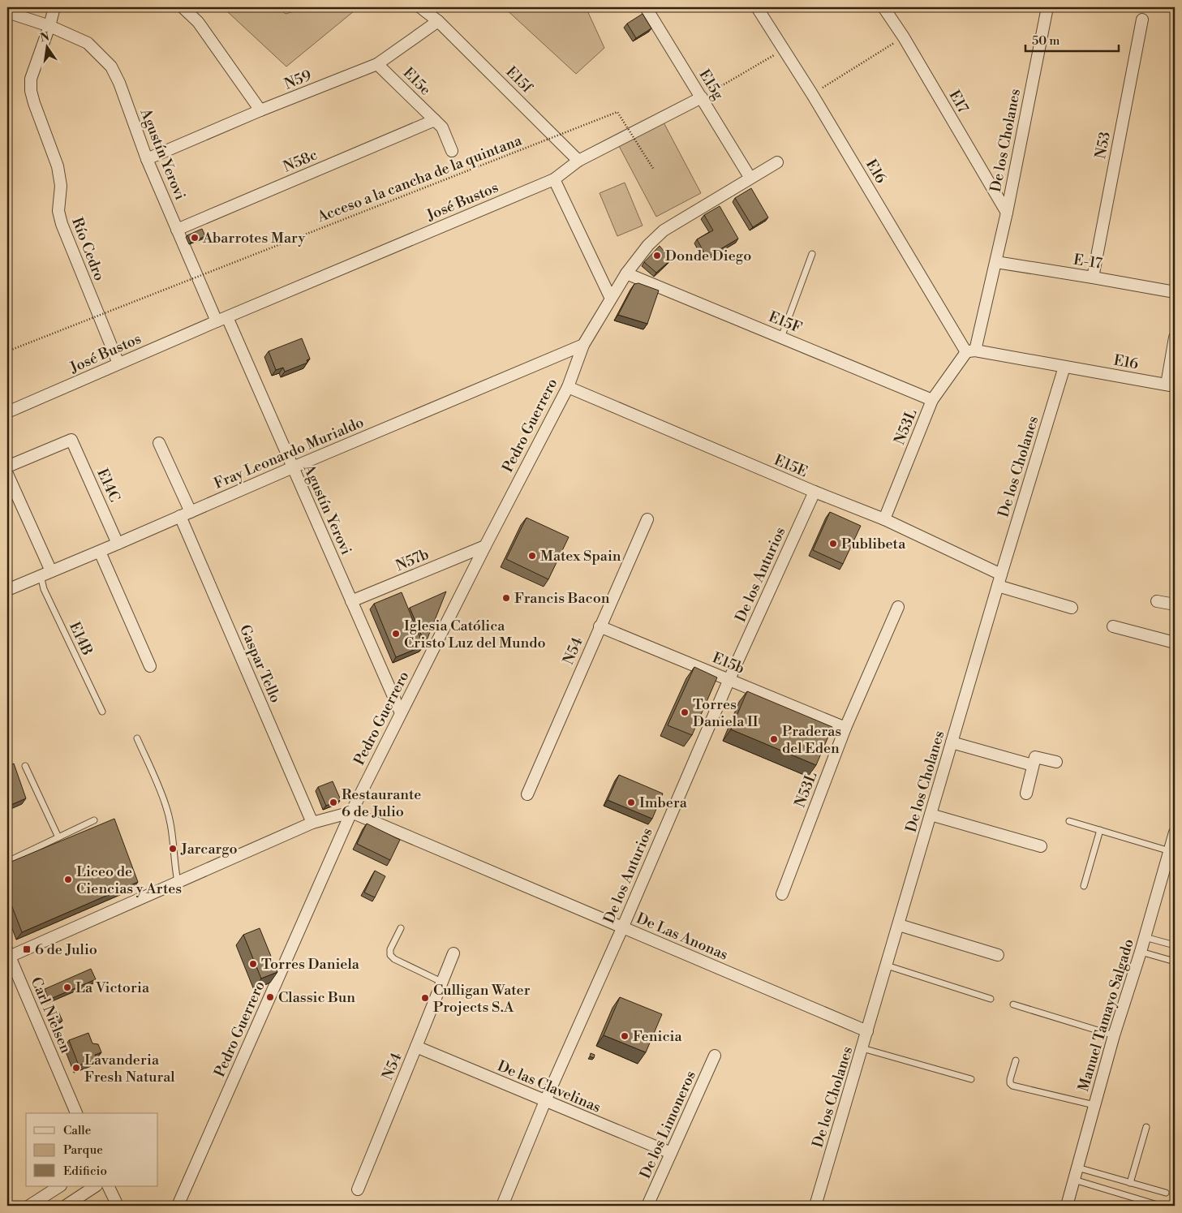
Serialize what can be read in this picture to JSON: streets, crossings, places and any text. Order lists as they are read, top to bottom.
{
  "streets": {
    "street": [
      "N59",
      "E15f",
      "E15e",
      "E15g",
      "E17",
      "De los Cholanes",
      "N53",
      "Agustín Yerovi",
      "N58c",
      "E16",
      "José Bustos",
      "Río Cedro",
      "E-17",
      "E15F",
      "Pedro Guerrero",
      "N53L",
      "Fray Leonardo Murialdo",
      "E15E",
      "E14C",
      "N57b",
      "De los Anturios",
      "N54",
      "E15b",
      "Gaspar Tello",
      "De Las Anonas",
      "Carl Nielsen",
      "Manuel Tamayo Salgado",
      "De las Clavelinas",
      "De los Limoneros"
    ],
    "lane": ["E14B"],
    "path": ["Acceso a la cancha de la quintana"]
  },
  "crossings": [
    ["N59", "E15f"],
    ["N59", "E15e"],
    ["N59", "Agustín Yerovi"],
    ["E15f", "José Bustos"],
    ["E15e", "N58c"],
    ["E15g", "José Bustos"],
    ["E15g", "Pedro Guerrero"],
    ["E17", "De los Cholanes"],
    ["De los Cholanes", "E16"],
    ["De los Cholanes", "E-17"],
    ["De los Cholanes", "N53L"],
    ["De los Cholanes", "E15E"],
    ["De los Cholanes", "De Las Anonas"],
    ["N53", "E-17"],
    ["Agustín Yerovi", "N58c"],
    ["Agustín Yerovi", "José Bustos"],
    ["Agustín Yerovi", "Río Cedro"],
    ["Agustín Yerovi", "Pedro Guerrero"],
    ["Agustín Yerovi", "Fray Leonardo Murialdo"],
    ["Agustín Yerovi", "N57b"],
    ["E16", "N53L"],
    ["José Bustos", "Río Cedro"],
    ["E15F", "Pedro Guerrero"],
    ["E15F", "N53L"],
    ["Pedro Guerrero", "Fray Leonardo Murialdo"],
    ["Pedro Guerrero", "E15E"],
    ["Pedro Guerrero", "N57b"],
    ["Pedro Guerrero", "De Las Anonas"],
    ["N53L", "E15E"],
    ["N53L", "E15b"],
    ["Fray Leonardo Murialdo", "E14C"],
    ["Fray Leonardo Murialdo", "E14B"],
    ["Fray Leonardo Murialdo", "Gaspar Tello"],
    ["E15E", "De los Anturios"],
    ["De los Anturios", "E15b"],
    ["De los Anturios", "De Las Anonas"],
    ["De los Anturios", "De las Clavelinas"],
    ["N54", "E15b"],
    ["N54", "De las Clavelinas"],
    ["De las Clavelinas", "De los Limoneros"]
  ],
  "places": {
    "other": [
      "Abarrotes Mary",
      "Donde Diego",
      "Publibeta",
      "Matex Spain",
      "Francis Bacon",
      "Iglesia Católica Cristo Luz del Mundo",
      "Torres Daniela II",
      "Praderas del Eden",
      "Restaurante 6 de Julio",
      "Imbera",
      "Jarcargo",
      "Liceo de Ciencias y Artes",
      "Torres Daniela",
      "La Victoria",
      "Classic Bun",
      "Culligan Water Projects S.A",
      "Fenicia",
      "Lavanderia Fresh Natural"
    ],
    "transit": ["6 de Julio"]
  },
  "legend": ["Calle", "Parque", "Edificio"],
  "scale_bar": "50 m",
  "north": "top"
}
